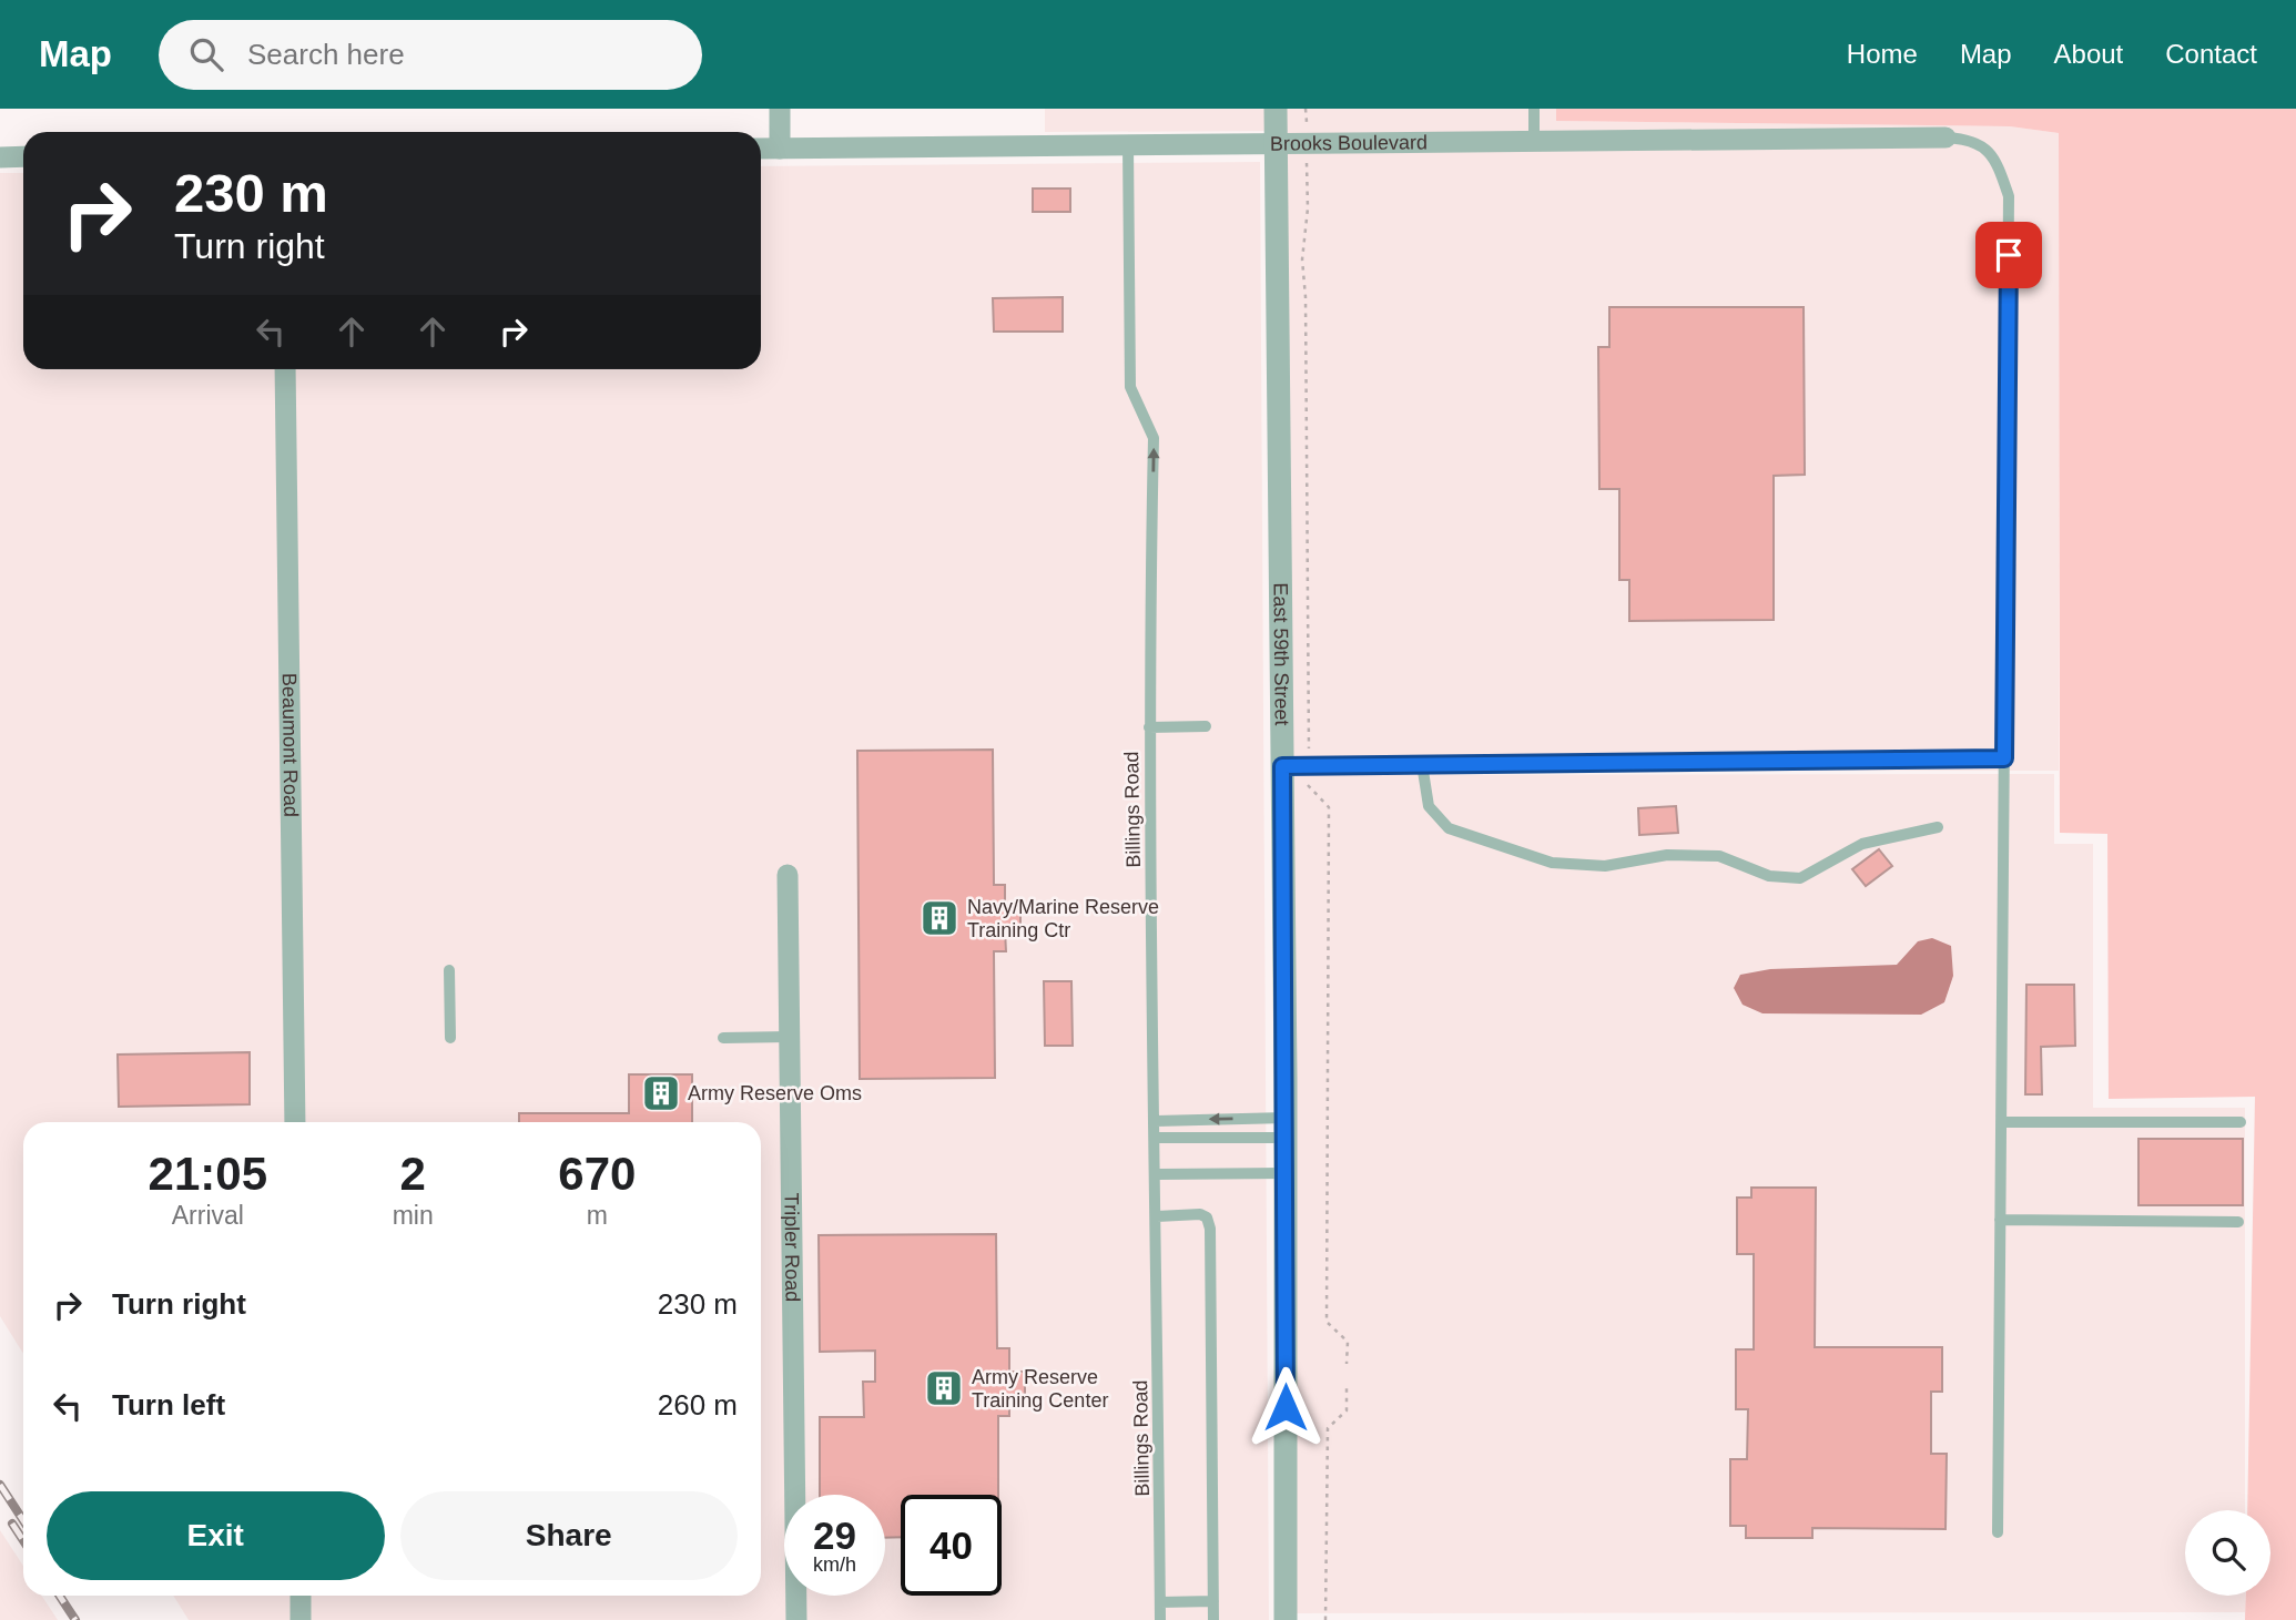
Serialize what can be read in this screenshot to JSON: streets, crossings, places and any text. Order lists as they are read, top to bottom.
{
  "streets": {
    "street": [
      "Brooks Boulevard",
      "East 59th Street",
      "Beaumont Road",
      "Tripler Road"
    ],
    "lane": ["Billings Road"]
  },
  "crossings": [
    ["Brooks Boulevard", "East 59th Street"],
    ["Brooks Boulevard", "Billings Road"]
  ],
  "one_way": ["Billings Road"],
  "places": {
    "building": ["Navy/Marine Reserve Training Ctr", "Army Reserve Oms", "Army Reserve Training Center"]
  },
  "page": {
    "header": "Map",
    "search": "Search here",
    "nav": [
      "Home",
      "Map",
      "About",
      "Contact"
    ],
    "turn": ["230 m", "Turn right"],
    "eta": [
      "21:05",
      "Arrival",
      "2",
      "min",
      "670",
      "m"
    ],
    "list": [
      {
        "name": "Turn right",
        "value": "230 m"
      },
      {
        "name": "Turn left",
        "value": "260 m"
      }
    ],
    "buttons": ["Exit", "Share"],
    "speed": "29 km/h",
    "limit": "40"
  }
}
